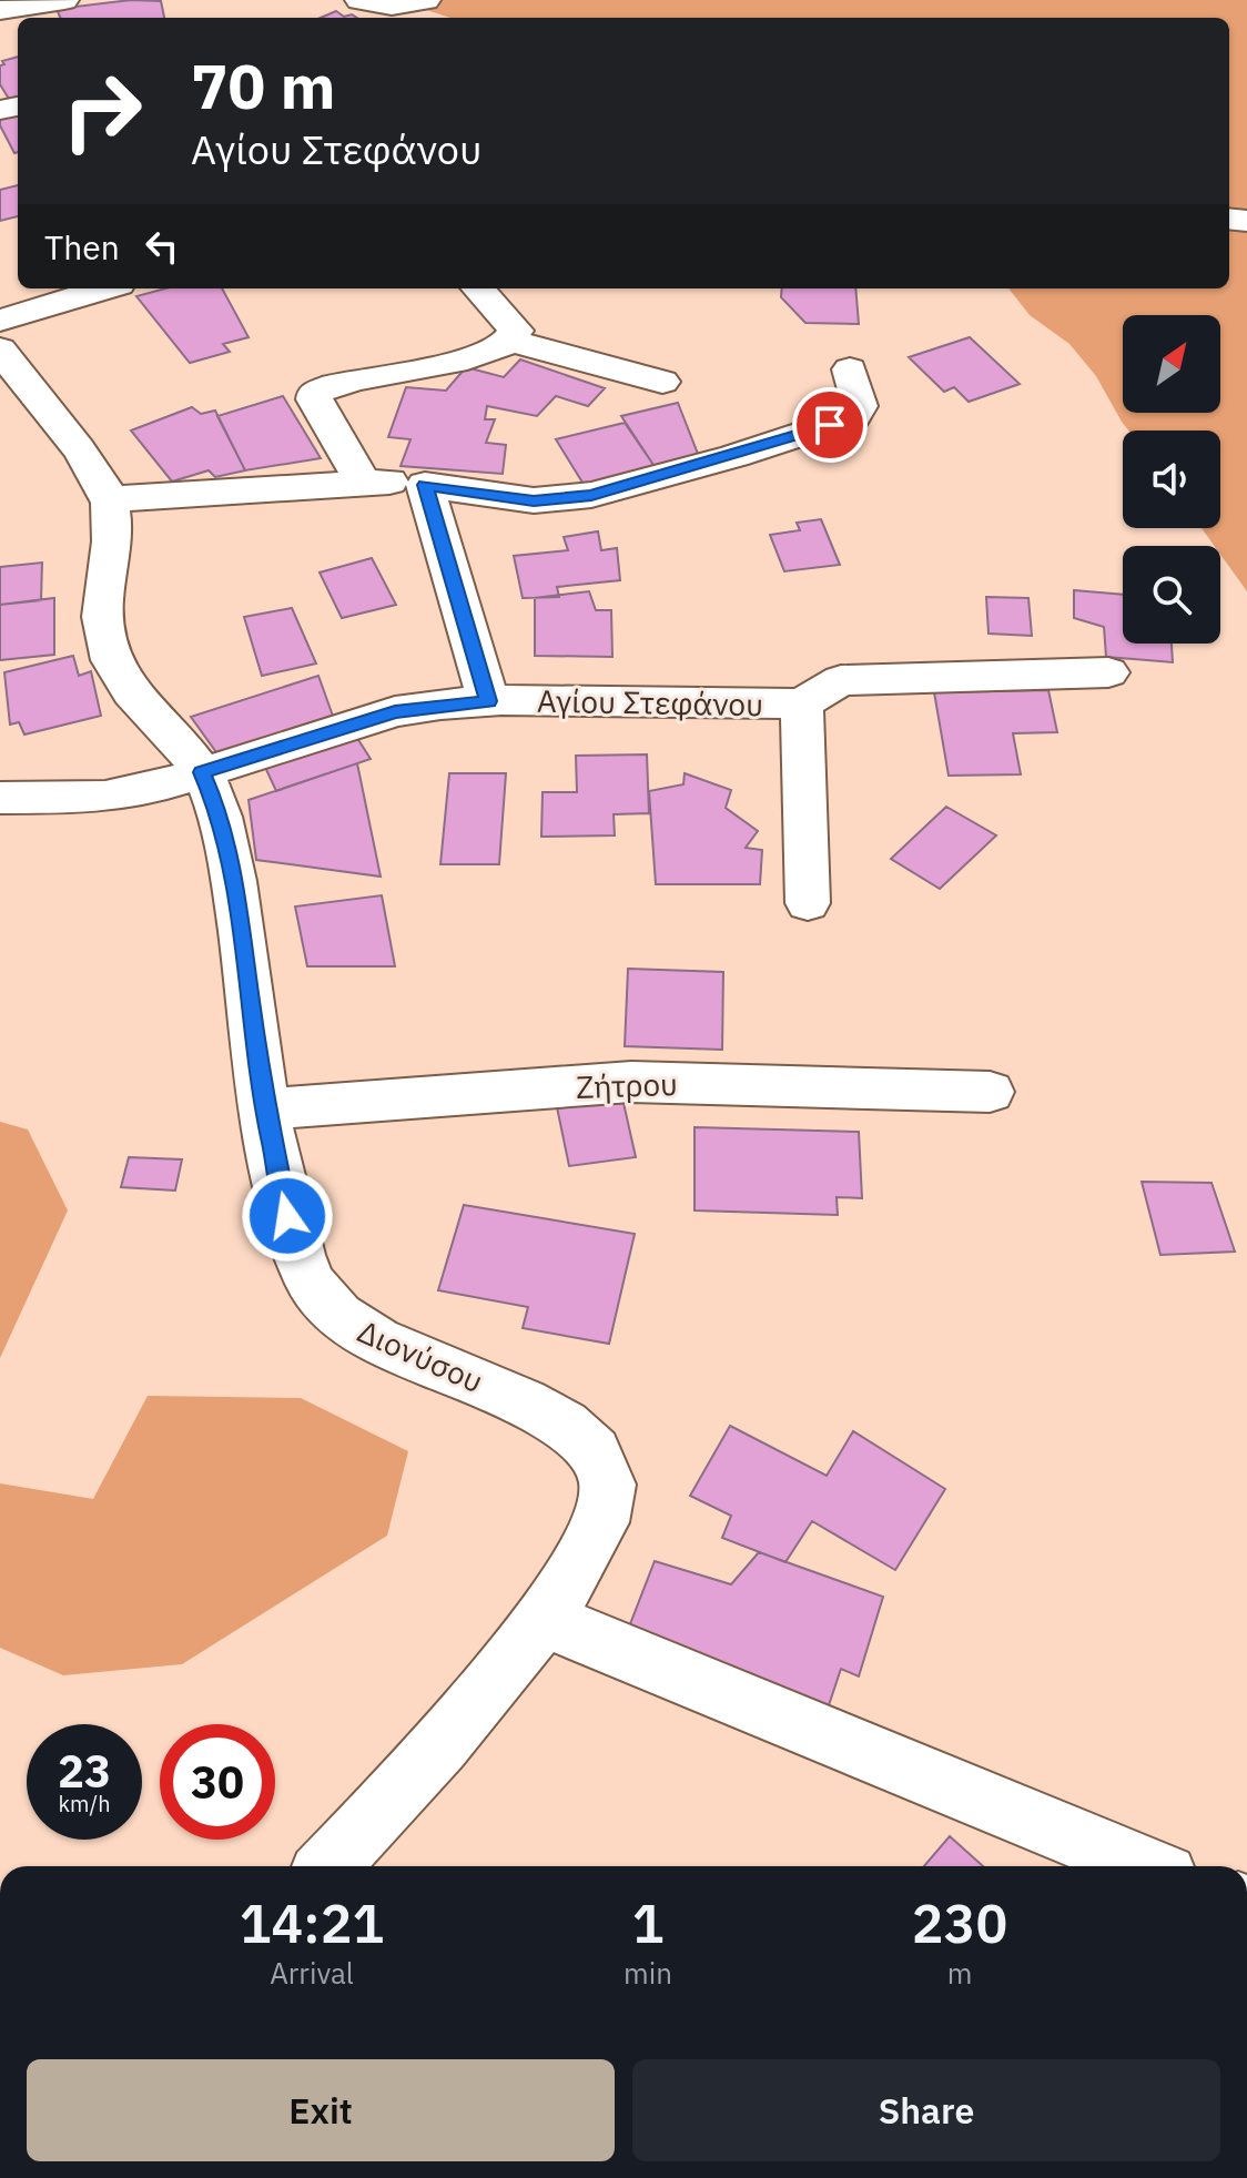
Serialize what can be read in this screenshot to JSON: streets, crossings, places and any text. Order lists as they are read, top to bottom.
{
  "streets": {
    "street": ["Αγίου Στεφάνου", "Ζήτρου", "Διονύσου"]
  },
  "crossings": [
    ["Αγίου Στεφάνου", "Διονύσου"],
    ["Ζήτρου", "Διονύσου"]
  ],
  "north": "top right",
  "page": {
    "turn": ["70 m", "Αγίου Στεφάνου"],
    "then": "Then",
    "speed": "23 km/h",
    "limit": "30",
    "eta": [
      "14:21",
      "Arrival",
      "1",
      "min",
      "230",
      "m"
    ],
    "buttons": ["Exit", "Share"]
  }
}
